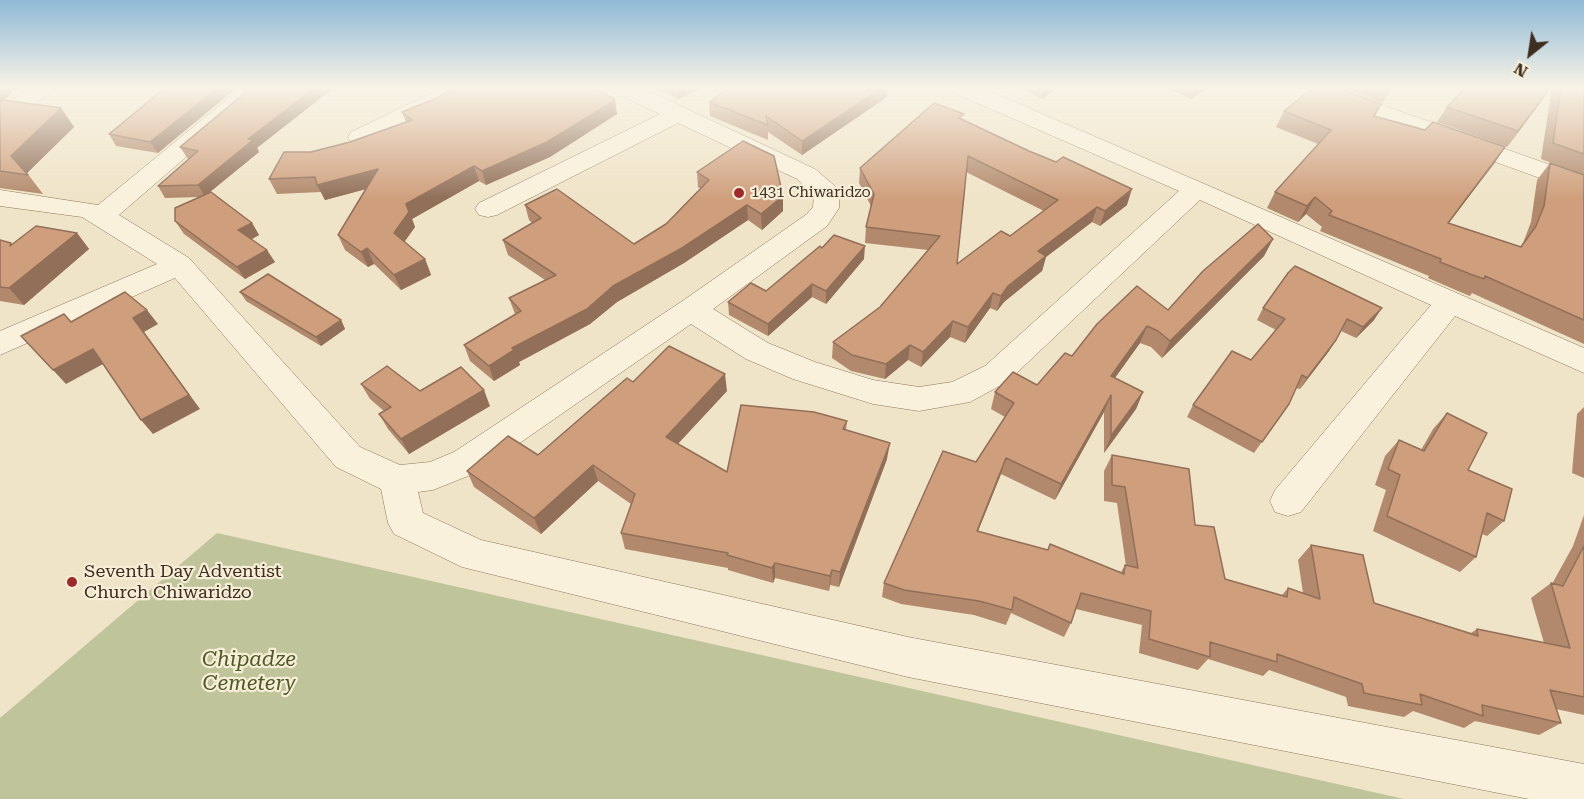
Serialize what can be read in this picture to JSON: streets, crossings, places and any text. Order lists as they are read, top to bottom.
{
  "parks": ["Chipadze Cemetery"],
  "places": ["1431 Chiwaridzo", "Seventh Day Adventist Church Chiwaridzo"],
  "north": "bottom left"
}
